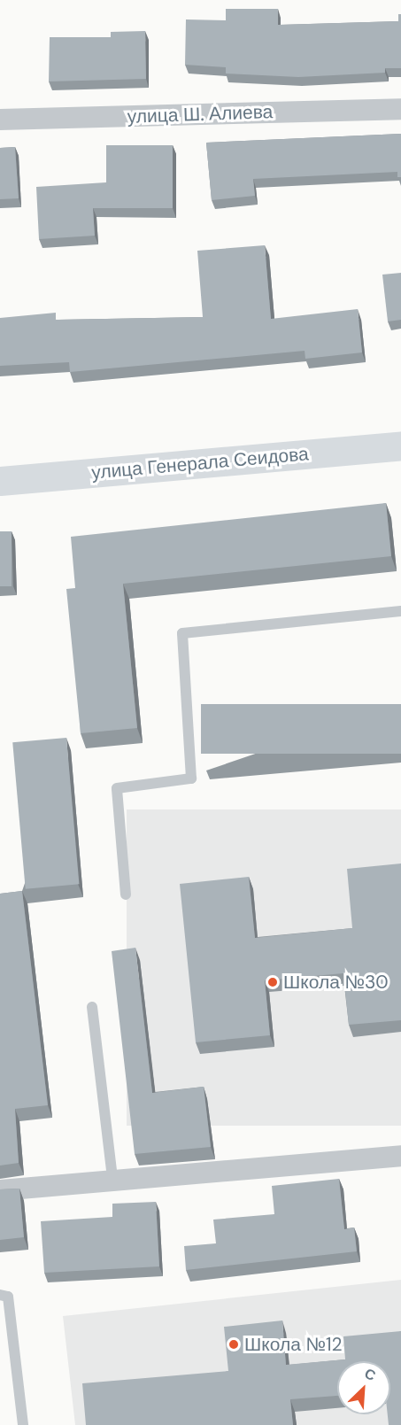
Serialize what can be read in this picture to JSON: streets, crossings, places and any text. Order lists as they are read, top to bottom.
{
  "streets": {
    "street": ["улица Ш. Алиева", "улица Генерала Сеидова"]
  },
  "places": ["Школа №30", "Школа №12"],
  "north": "top right"
}
